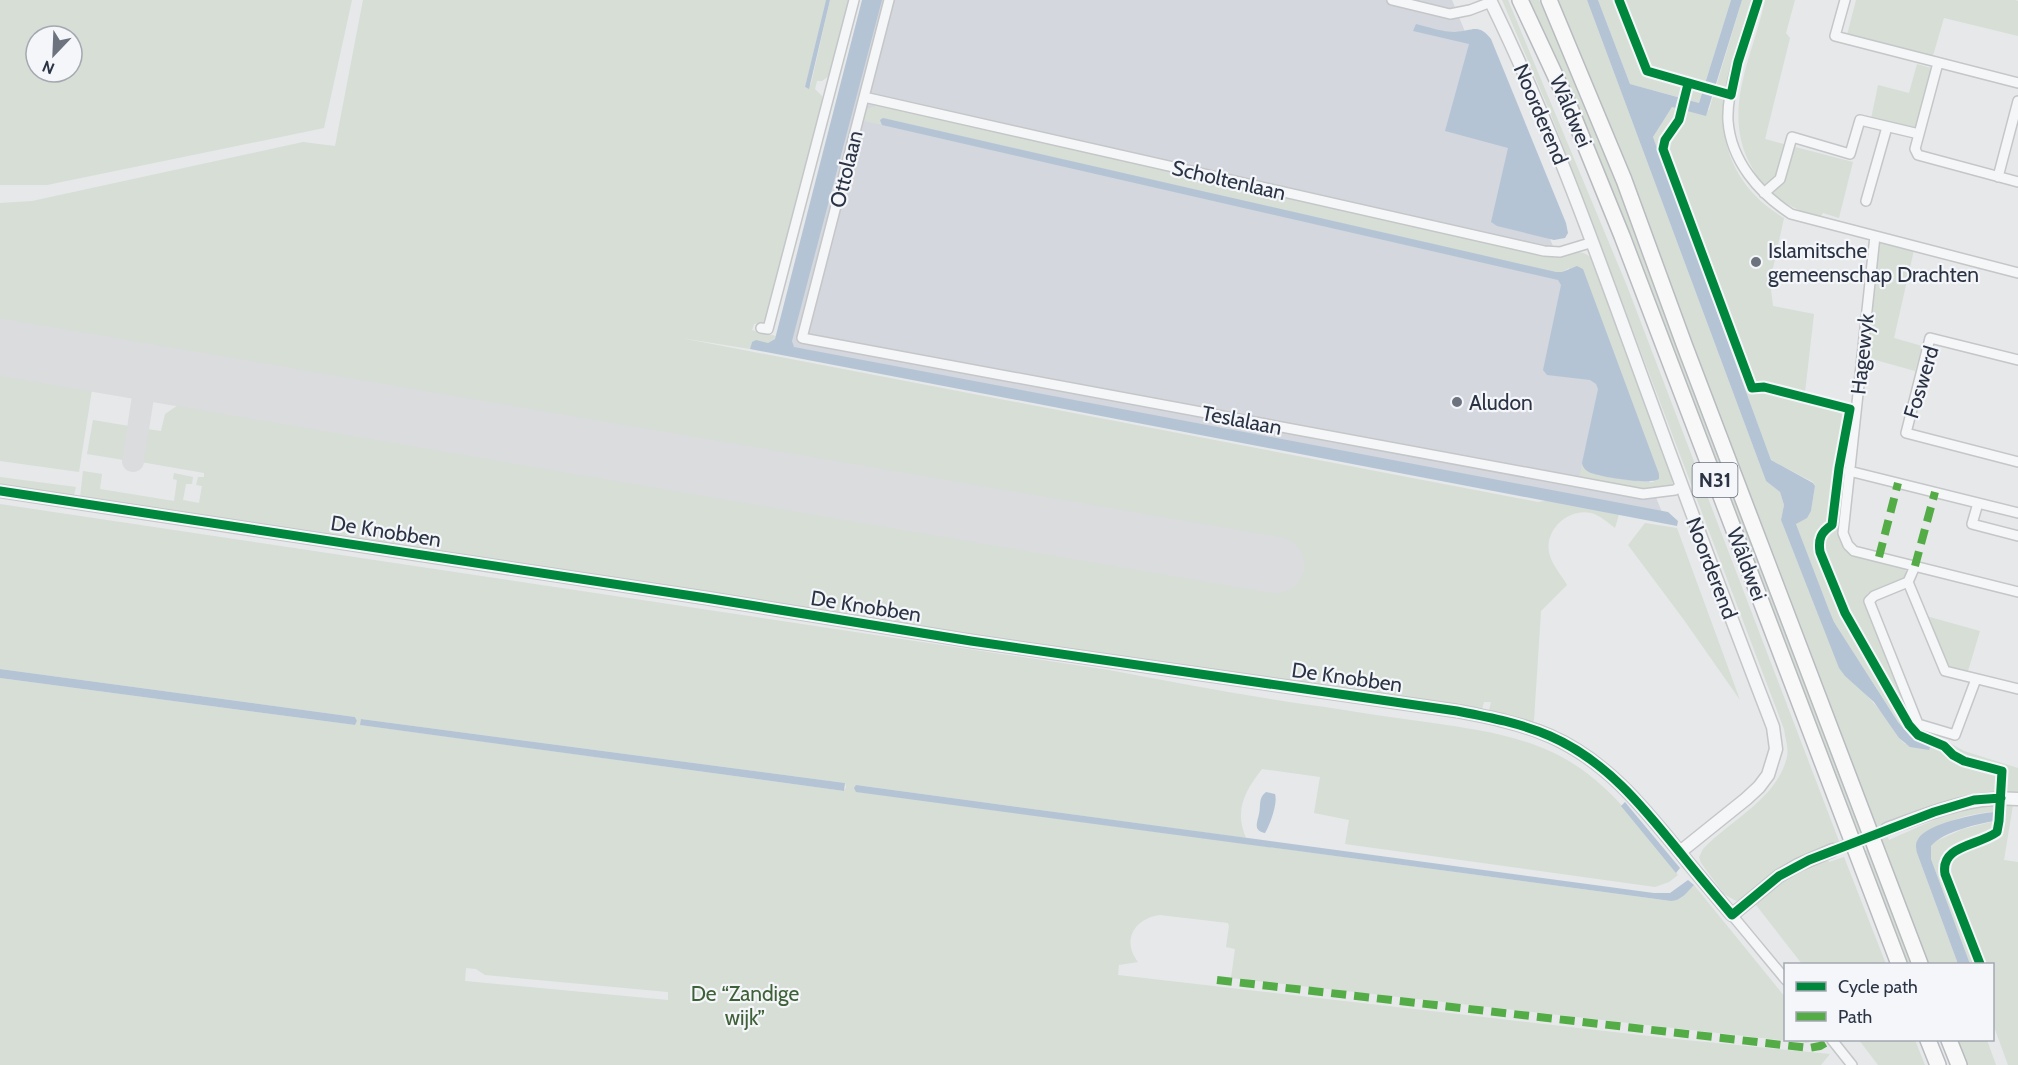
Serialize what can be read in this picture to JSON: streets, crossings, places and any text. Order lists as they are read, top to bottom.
{
  "streets": {
    "highway": ["Wâldwei", "N31"],
    "street": [
      "Noorderend",
      "Ottolaan",
      "Scholtenlaan",
      "Hagewyk",
      "Foswerd",
      "Teslalaan",
      "De Knobben"
    ]
  },
  "crossings": [
    ["Noorderend", "Scholtenlaan"],
    ["Noorderend", "Teslalaan"],
    ["Noorderend", "De Knobben"],
    ["Ottolaan", "Scholtenlaan"],
    ["Ottolaan", "Teslalaan"]
  ],
  "parks": ["De “Zandige wijk”"],
  "places": ["Islamitsche gemeenschap Drachten", "Aludon"],
  "legend": ["Cycle path", "Path"],
  "north": "bottom left"
}
